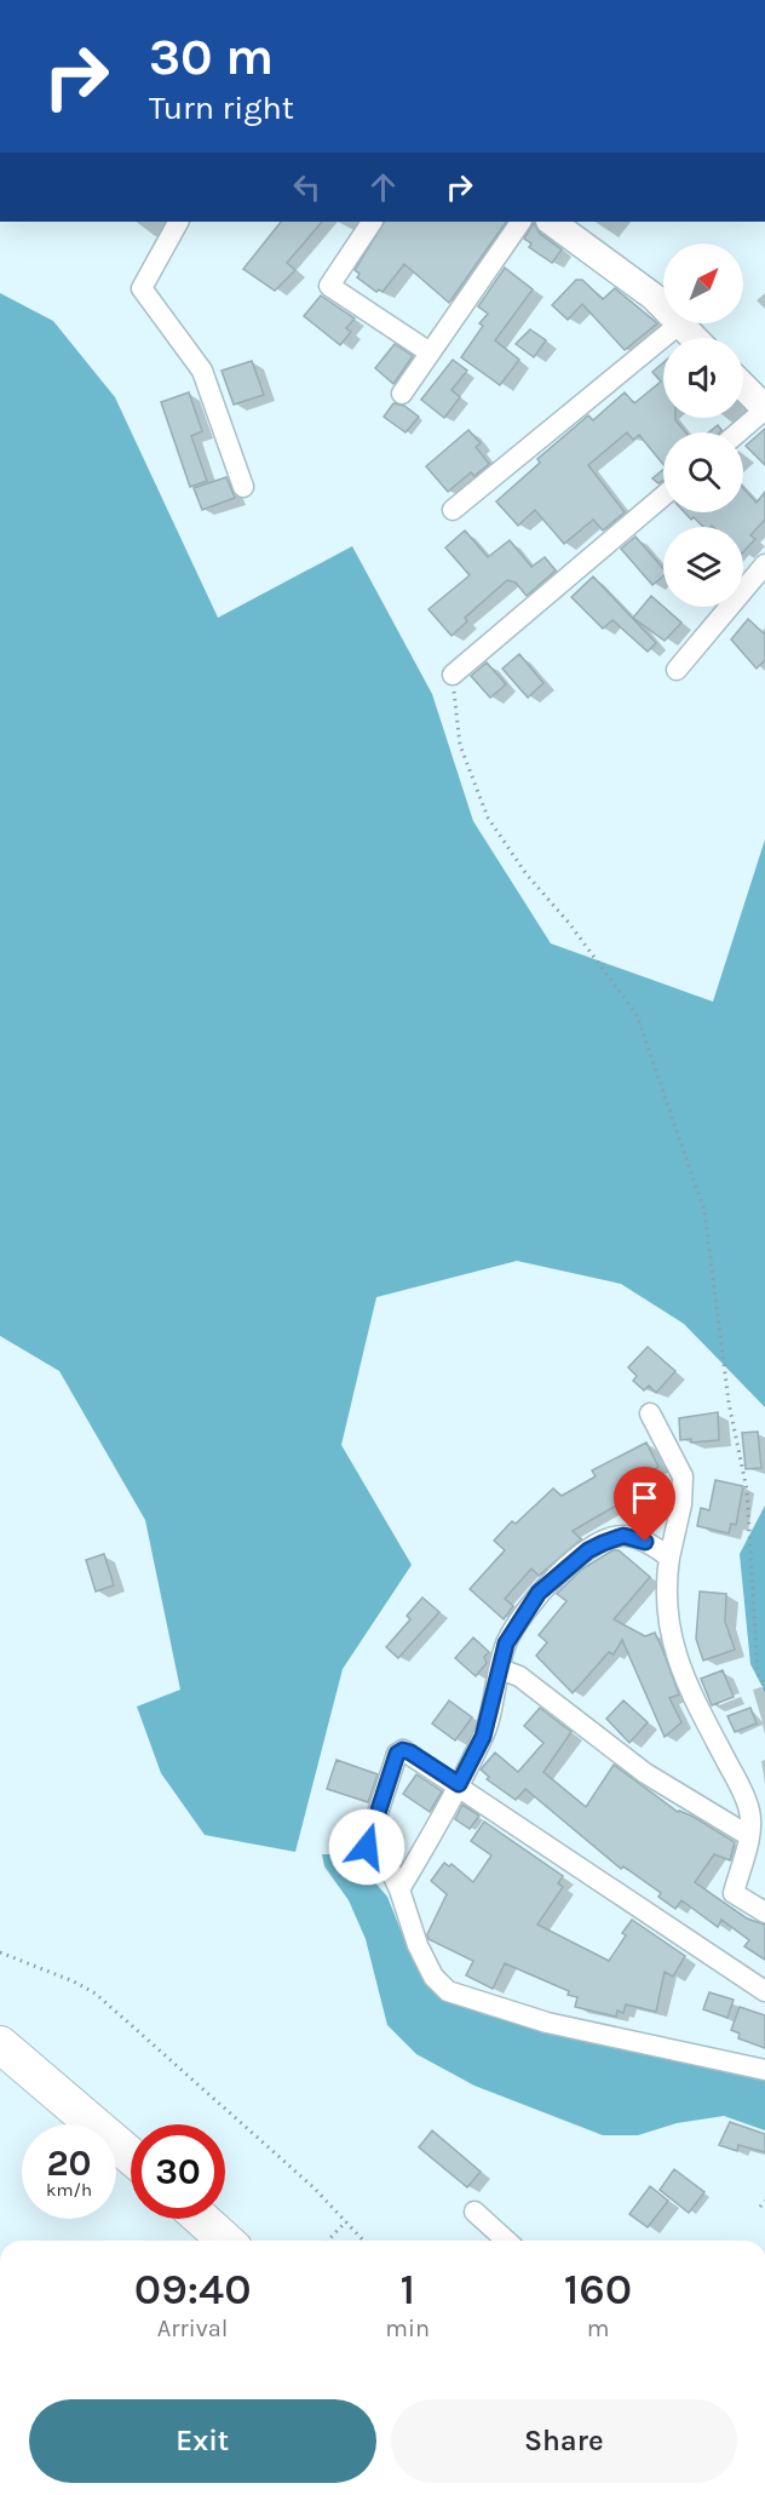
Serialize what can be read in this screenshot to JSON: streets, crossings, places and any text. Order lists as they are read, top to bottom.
{
  "north": "top right",
  "page": {
    "turn": ["30 m", "Turn right"],
    "speed": "20 km/h",
    "limit": "30",
    "eta": [
      "09:40",
      "Arrival",
      "1",
      "min",
      "160",
      "m"
    ],
    "buttons": ["Exit", "Share"]
  }
}
